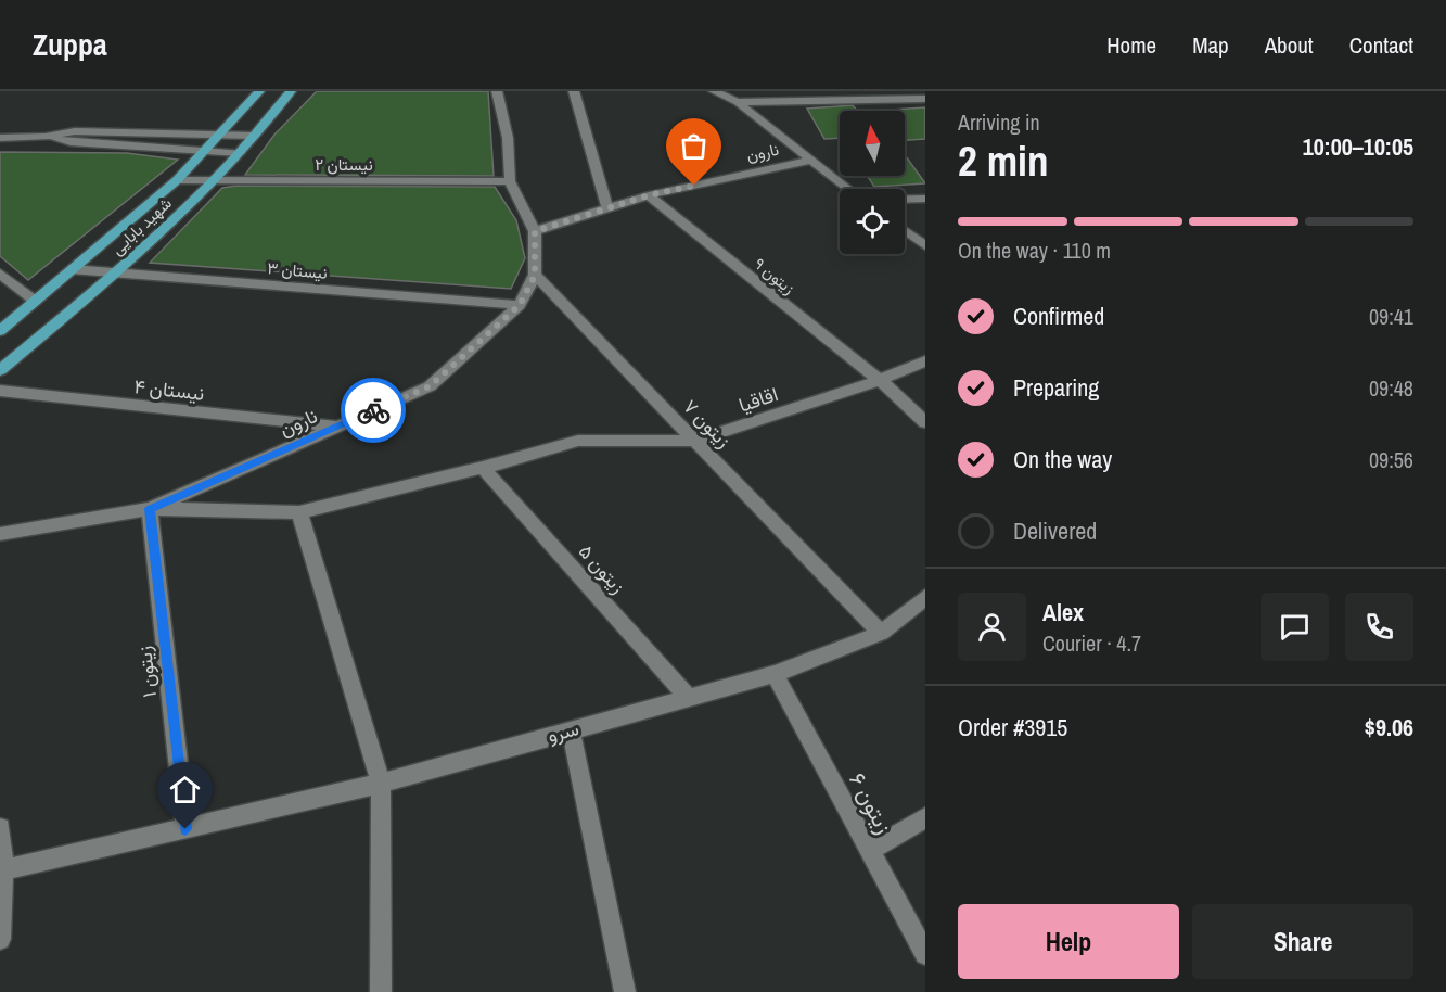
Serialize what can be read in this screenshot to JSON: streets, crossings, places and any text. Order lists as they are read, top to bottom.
{
  "streets": {
    "main road": ["شهید بابایی"],
    "street": [
      "نارون",
      "نیستان ۲",
      "نیستان ۳",
      "زیتون ۹",
      "نیستان ۴",
      "اقاقیا",
      "زیتون ۷",
      "زیتون ۵",
      "زیتون ۱",
      "سرو",
      "زیتون ۶"
    ]
  },
  "crossings": [
    ["نارون", "نیستان ۳"],
    ["نارون", "زیتون ۹"],
    ["نارون", "نیستان ۴"],
    ["نارون", "اقاقیا"],
    ["نارون", "زیتون ۷"],
    ["نارون", "زیتون ۱"],
    ["نیستان ۲", "شهید بابایی"],
    ["شهید بابایی", "نیستان ۳"],
    ["زیتون ۹", "اقاقیا"],
    ["اقاقیا", "زیتون ۷"],
    ["اقاقیا", "زیتون ۵"],
    ["اقاقیا", "زیتون ۱"],
    ["زیتون ۷", "سرو"],
    ["زیتون ۵", "سرو"],
    ["زیتون ۱", "سرو"],
    ["سرو", "زیتون ۶"]
  ],
  "north": "top",
  "page": {
    "header": "Zuppa",
    "nav": [
      "Home",
      "Map",
      "About",
      "Contact"
    ],
    "heading": ["2 min", "Arriving in", "10:00–10:05"],
    "panel": [
      "Alex",
      "Courier · 4.7",
      "Order #3915",
      "$9.06"
    ],
    "bar": "On the way · 110 m",
    "list": [
      ["Confirmed", "09:41"],
      ["Preparing", "09:48"],
      ["On the way", "09:56"],
      "Delivered"
    ],
    "buttons": ["Help", "Share"]
  }
}
